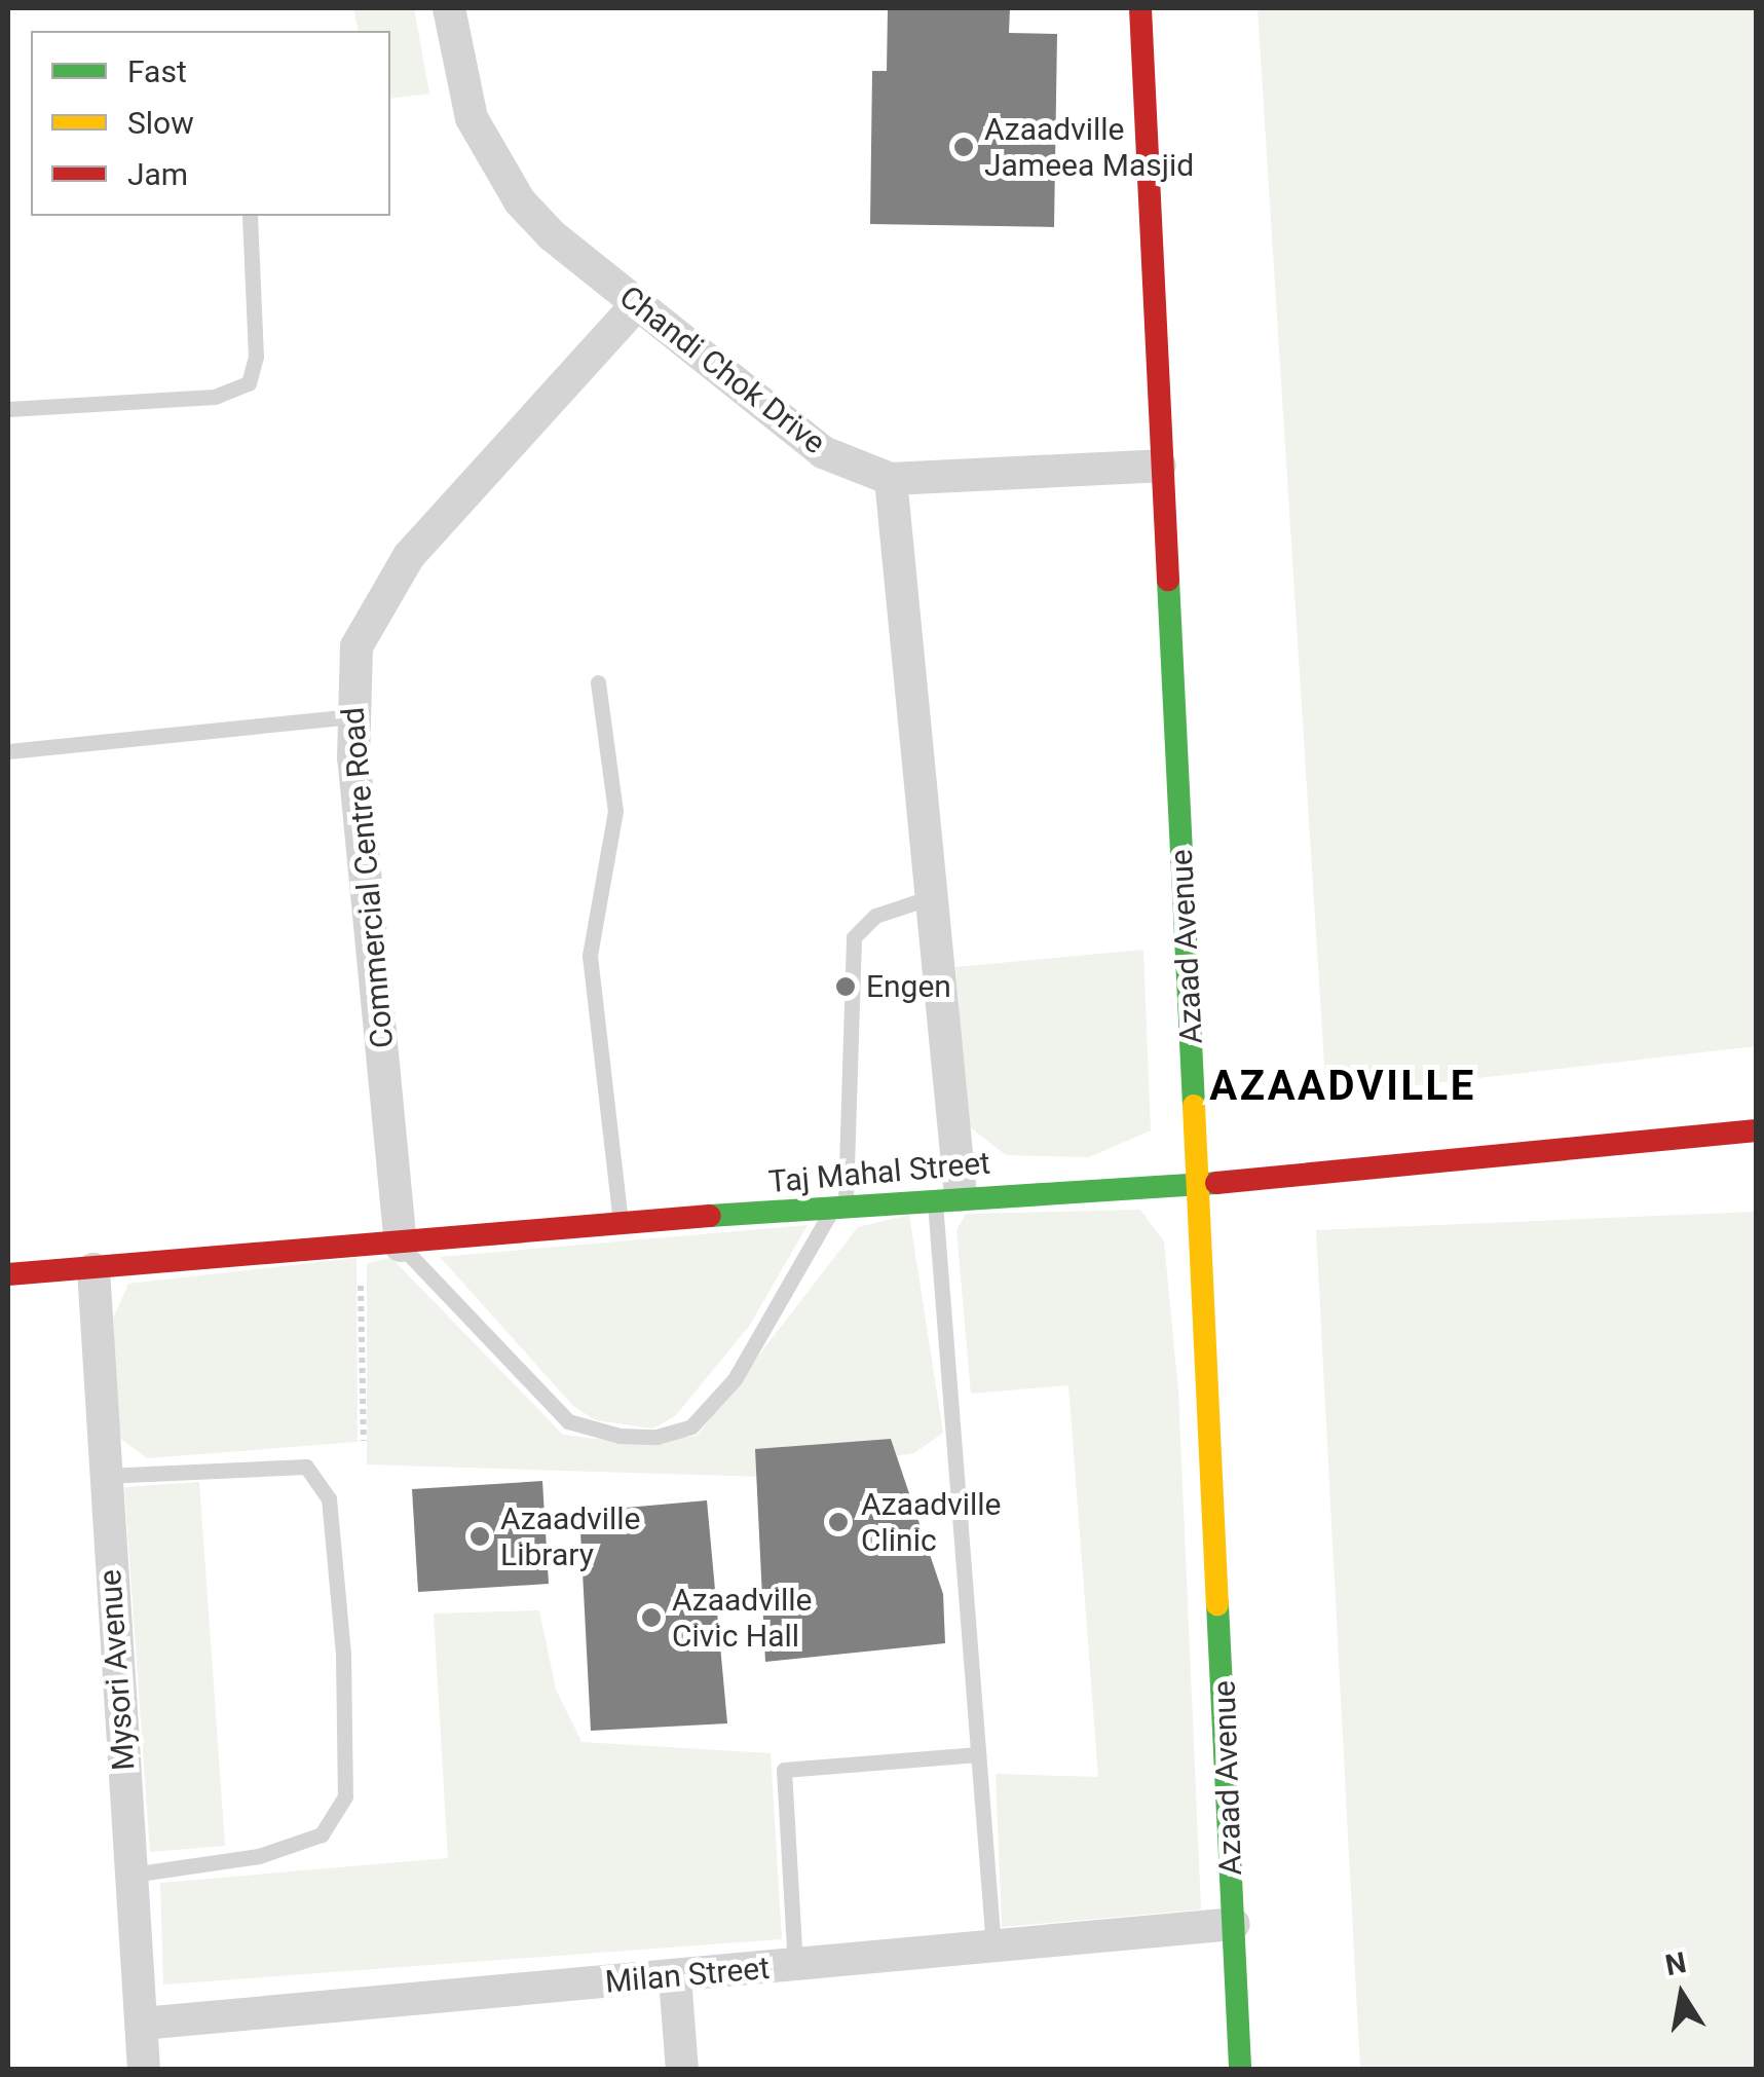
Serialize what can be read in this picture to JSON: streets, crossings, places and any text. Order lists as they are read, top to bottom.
{
  "streets": {
    "street": [
      "Chandi Chok Drive",
      "Commercial Centre Road",
      "Azaad Avenue",
      "Taj Mahal Street",
      "Mysori Avenue",
      "Milan Street"
    ]
  },
  "crossings": [
    ["Chandi Chok Drive", "Commercial Centre Road"],
    ["Chandi Chok Drive", "Azaad Avenue"],
    ["Commercial Centre Road", "Taj Mahal Street"],
    ["Azaad Avenue", "Taj Mahal Street"],
    ["Azaad Avenue", "Milan Street"],
    ["Taj Mahal Street", "Mysori Avenue"],
    ["Mysori Avenue", "Milan Street"]
  ],
  "districts": ["AZAADVILLE"],
  "places": [
    "Azaadville Jameea Masjid",
    "Engen",
    "Azaadville Clinic",
    "Azaadville Library",
    "Azaadville Civic Hall"
  ],
  "legend": ["Fast", "Slow", "Jam"],
  "north": "top"
}
